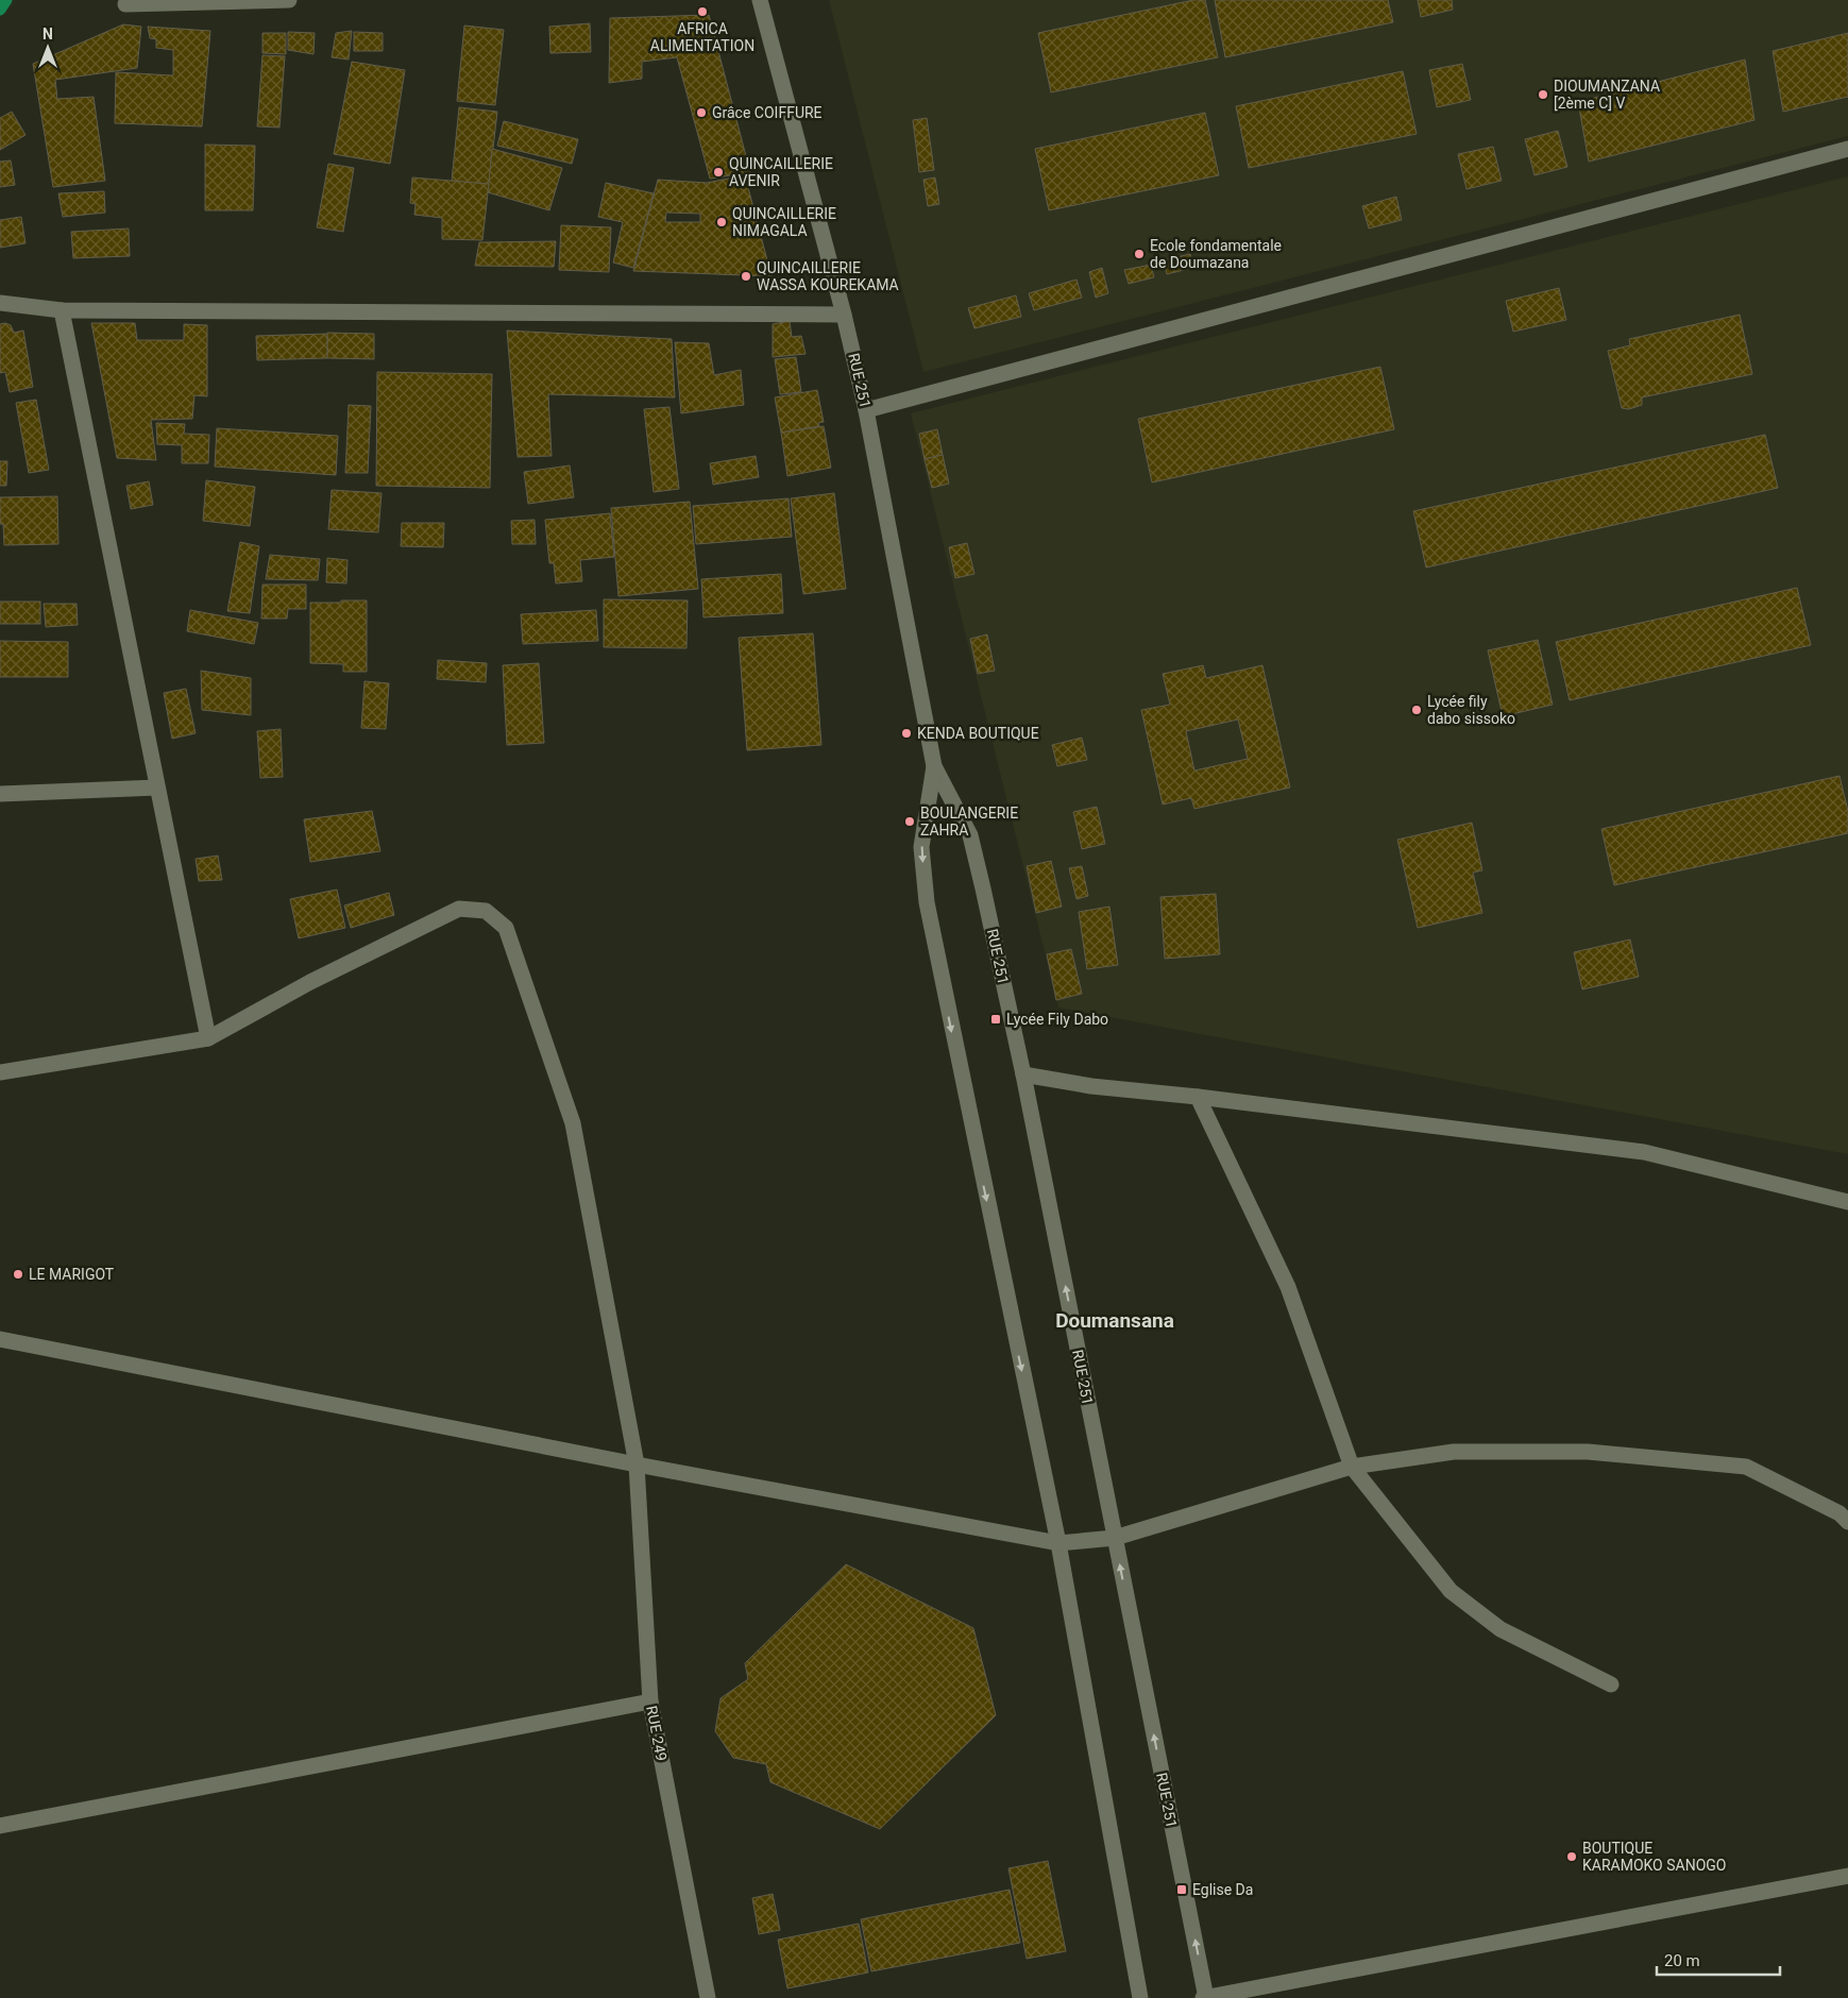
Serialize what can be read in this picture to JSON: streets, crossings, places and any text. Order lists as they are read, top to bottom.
{
  "streets": {
    "street": ["RUE 251", "RUE 249"]
  },
  "districts": ["Doumansana"],
  "places": {
    "other": [
      "AFRICA ALIMENTATION",
      "DIOUMANZANA [2ème C] V",
      "Grâce COIFFURE",
      "QUINCAILLERIE AVENIR",
      "QUINCAILLERIE NIMAGALA",
      "Ecole fondamentale de Doumazana",
      "QUINCAILLERIE WASSA KOUREKAMA",
      "Lycée fily dabo sissoko",
      "KENDA BOUTIQUE",
      "BOULANGERIE ZAHRA",
      "LE MARIGOT",
      "BOUTIQUE KARAMOKO SANOGO"
    ],
    "transit": ["Lycée Fily Dabo", "Eglise Da"]
  },
  "scale_bar": "20 m",
  "north": "top"
}
